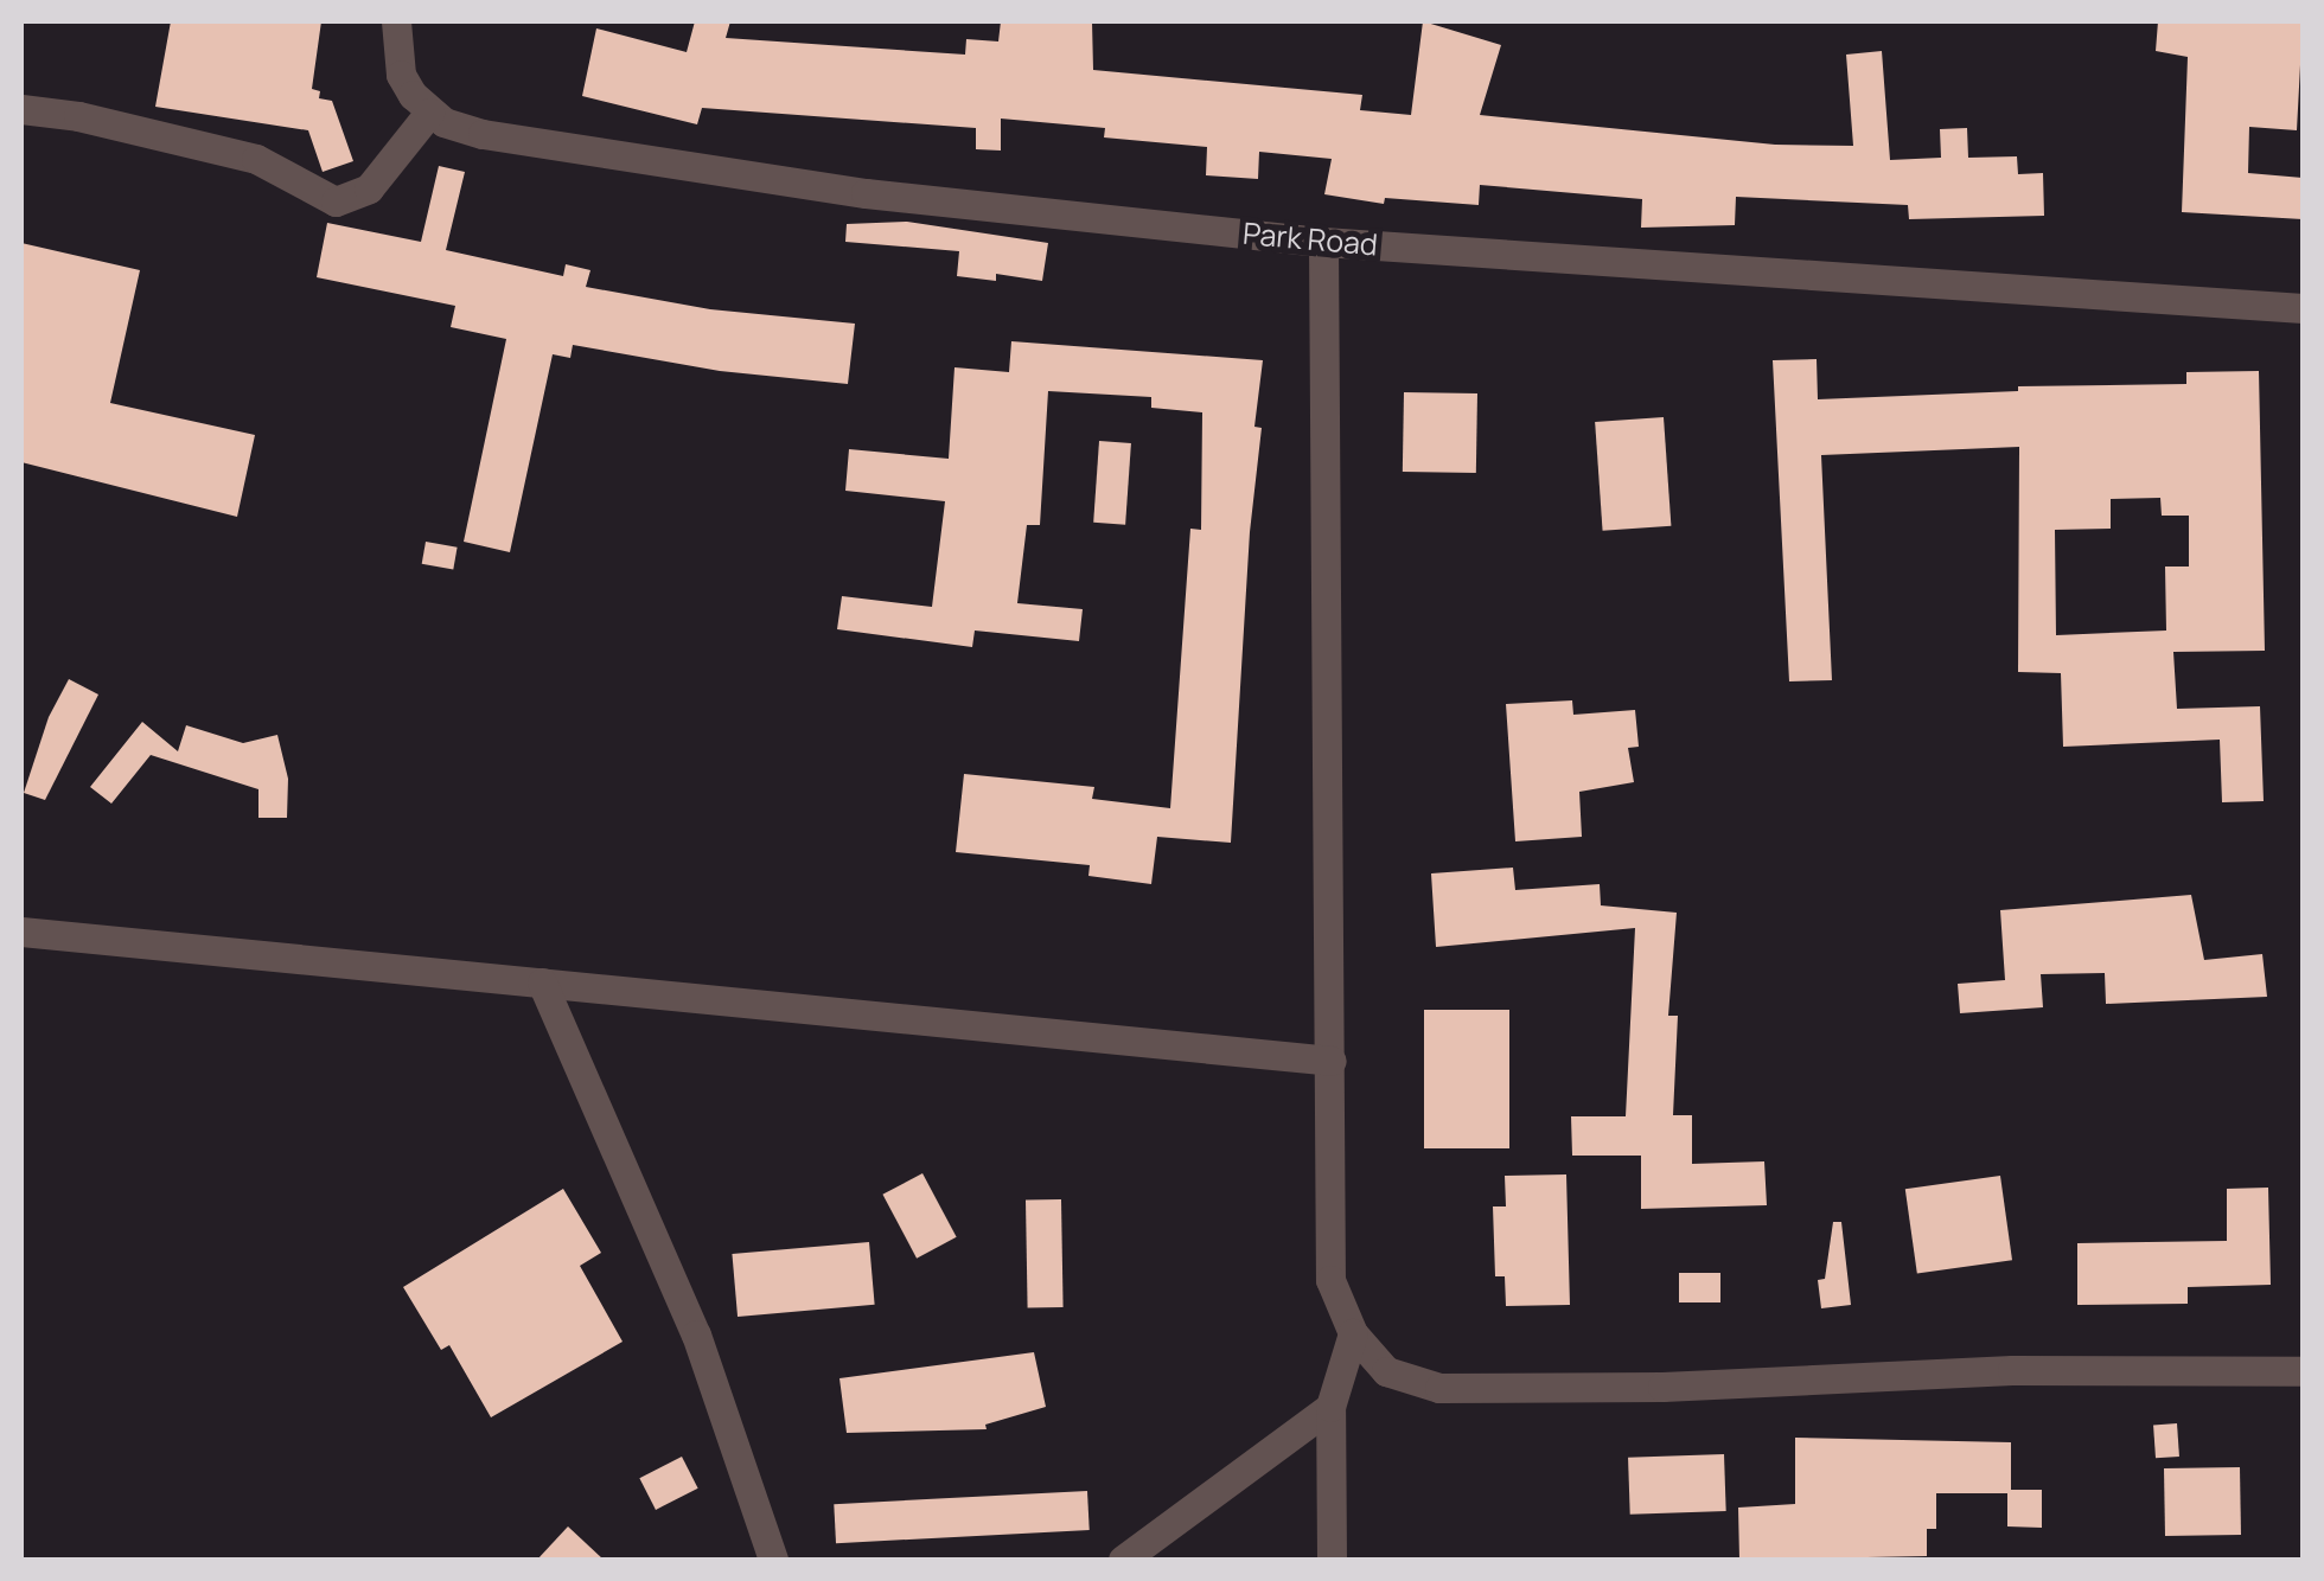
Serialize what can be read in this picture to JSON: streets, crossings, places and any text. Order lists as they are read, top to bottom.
{
  "streets": {
    "street": ["Park Road"]
  }
}
